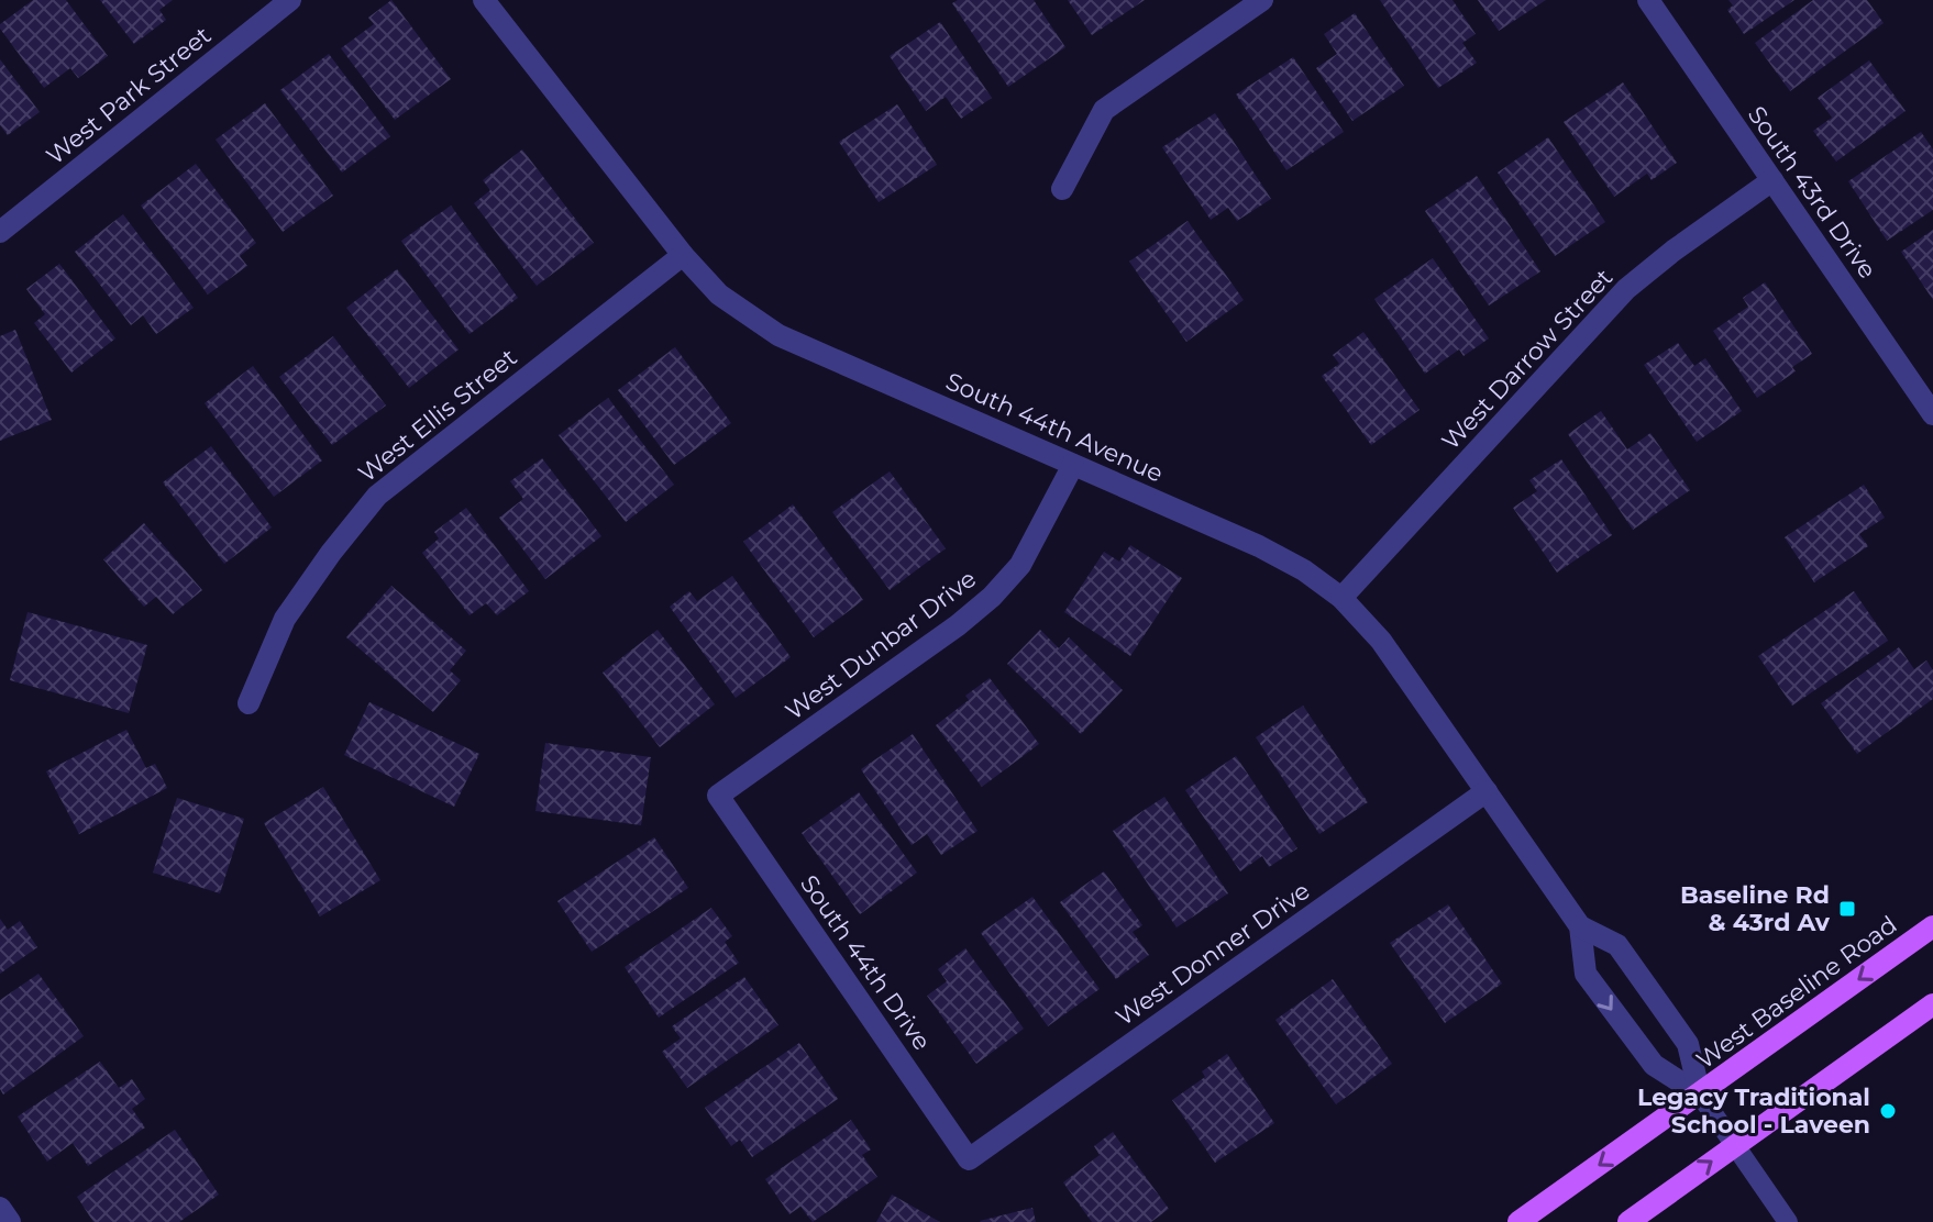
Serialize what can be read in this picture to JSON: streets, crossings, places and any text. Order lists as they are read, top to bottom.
{
  "streets": {
    "main road": ["West Baseline Road"],
    "street": [
      "West Park Street",
      "South 43rd Drive",
      "West Darrow Street",
      "West Ellis Street",
      "South 44th Avenue",
      "West Dunbar Drive",
      "West Donner Drive",
      "South 44th Drive"
    ]
  },
  "crossings": [
    ["South 43rd Drive", "West Darrow Street"],
    ["West Darrow Street", "South 44th Avenue"],
    ["West Ellis Street", "South 44th Avenue"],
    ["South 44th Avenue", "West Dunbar Drive"],
    ["South 44th Avenue", "West Donner Drive"],
    ["South 44th Avenue", "West Baseline Road"],
    ["West Dunbar Drive", "South 44th Drive"],
    ["West Donner Drive", "South 44th Drive"]
  ],
  "places": {
    "transit": ["Baseline Rd & 43rd Av"],
    "other": ["Legacy Traditional School - Laveen"]
  }
}
